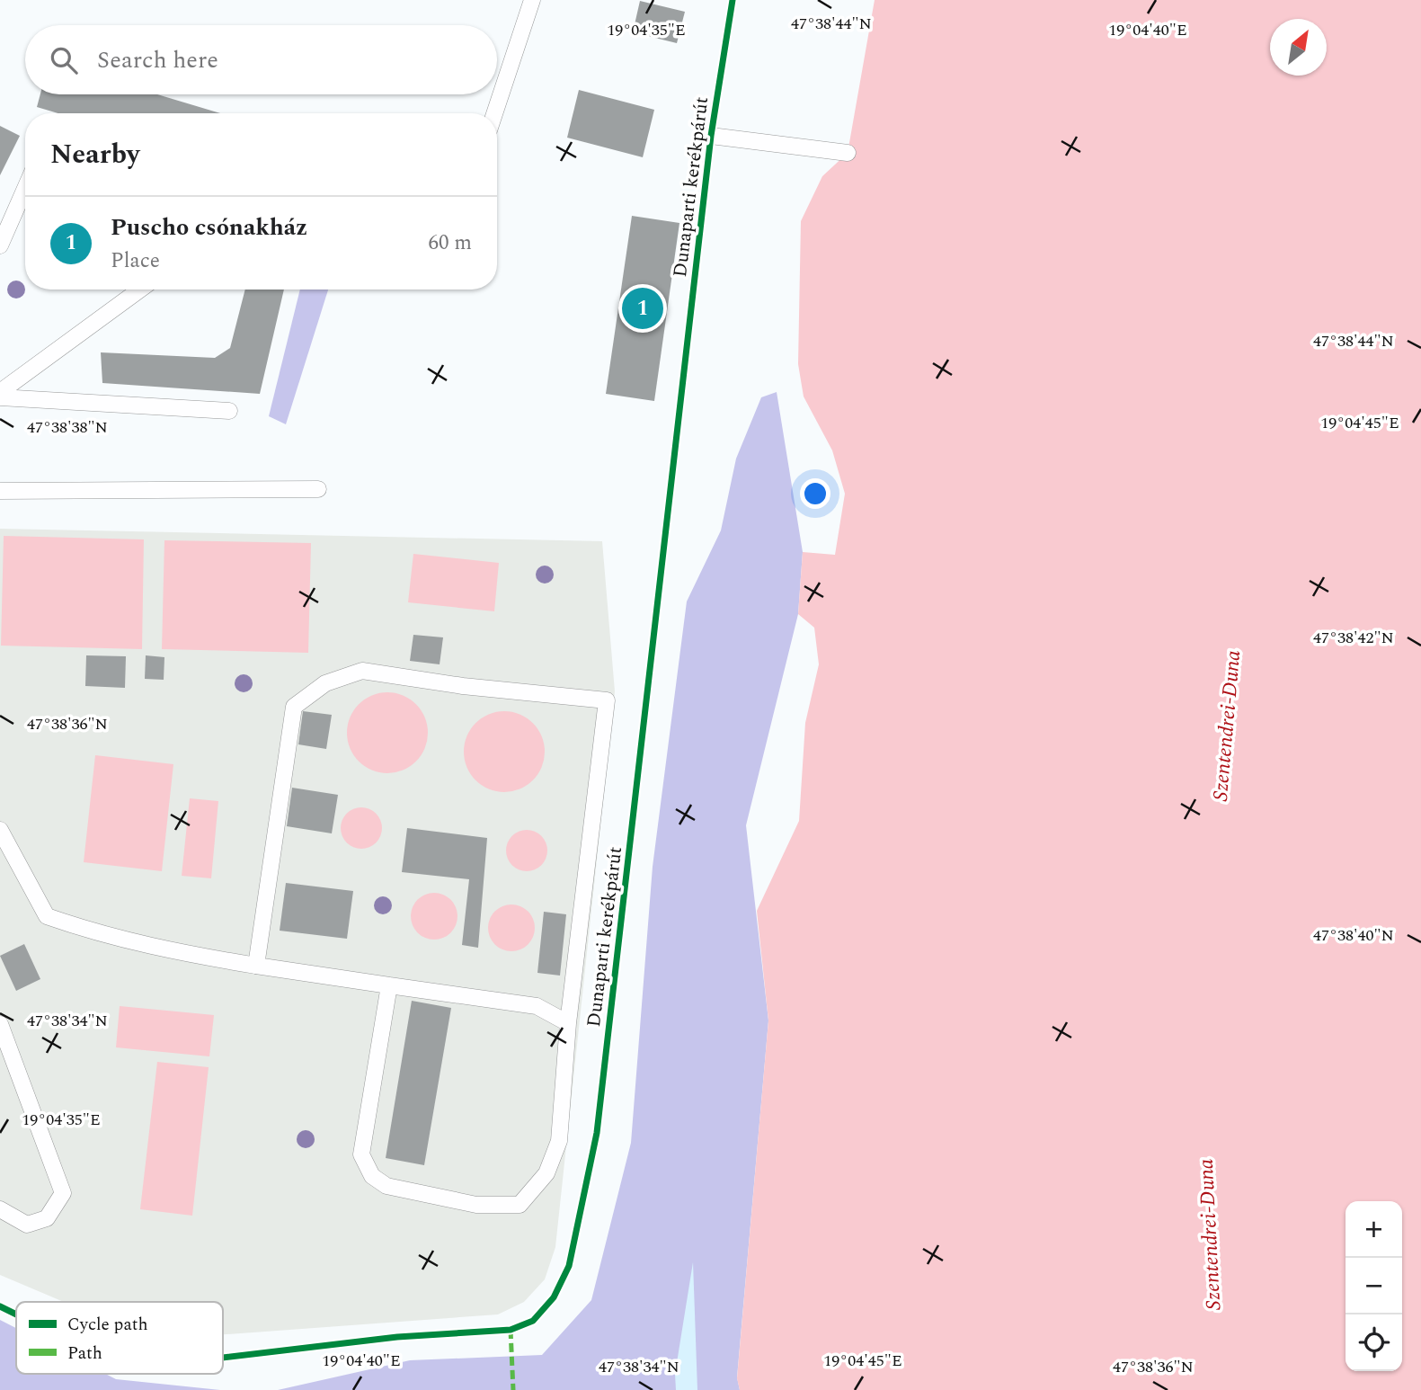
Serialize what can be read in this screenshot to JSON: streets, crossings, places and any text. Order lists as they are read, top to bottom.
{
  "streets": {
    "cycle path": ["Dunaparti kerékpárút"]
  },
  "water": ["Szentendrei-Duna"],
  "legend": ["Cycle path", "Path"],
  "north": "top right",
  "page": {
    "search": "Search here",
    "heading": "Nearby",
    "list": [
      {
        "mark": "1",
        "name": "Puscho csónakház",
        "note": "Place",
        "value": "60 m"
      }
    ],
    "pins": "1",
    "map_buttons": ["+", "−"]
  },
  "coordinates": [
    "47°38'44\"N",
    "19°04'35\"E",
    "19°04'40\"E",
    "19°04'45\"E",
    "47°38'38\"N",
    "47°38'42\"N",
    "47°38'36\"N",
    "47°38'40\"N",
    "47°38'34\"N"
  ]
}
